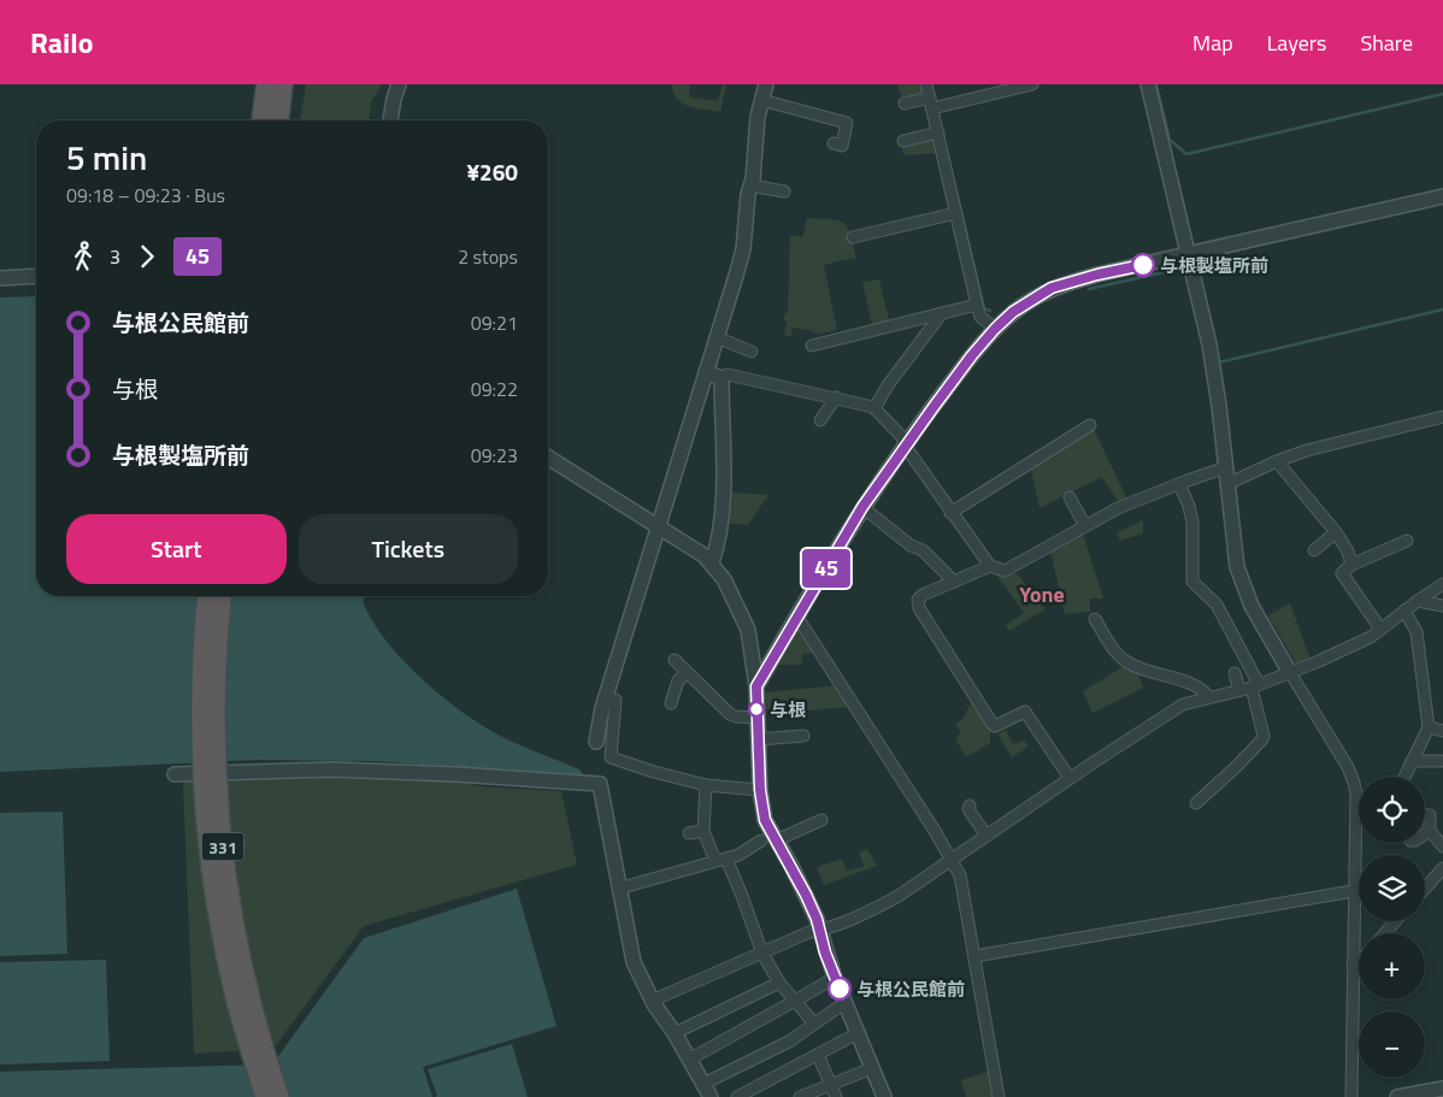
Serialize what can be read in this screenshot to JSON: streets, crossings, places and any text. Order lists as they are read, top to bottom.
{
  "streets": {
    "highway": ["331"]
  },
  "districts": ["Yone"],
  "places": ["与根製塩所前", "与根", "与根公民館前"],
  "lines": ["bus line 45"],
  "page": {
    "header": "Railo",
    "nav": ["Map", "Layers", "Share"],
    "on_map": "45",
    "heading": ["5 min", "09:18 – 09:23 · Bus", "¥260"],
    "legs": ["3", "45", "2 stops"],
    "list": [
      {
        "name": "与根公民館前",
        "value": "09:21"
      },
      {
        "name": "与根",
        "value": "09:22"
      },
      {
        "name": "与根製塩所前",
        "value": "09:23"
      }
    ],
    "buttons": ["Start", "Tickets"],
    "map_buttons": ["+", "−"]
  }
}
